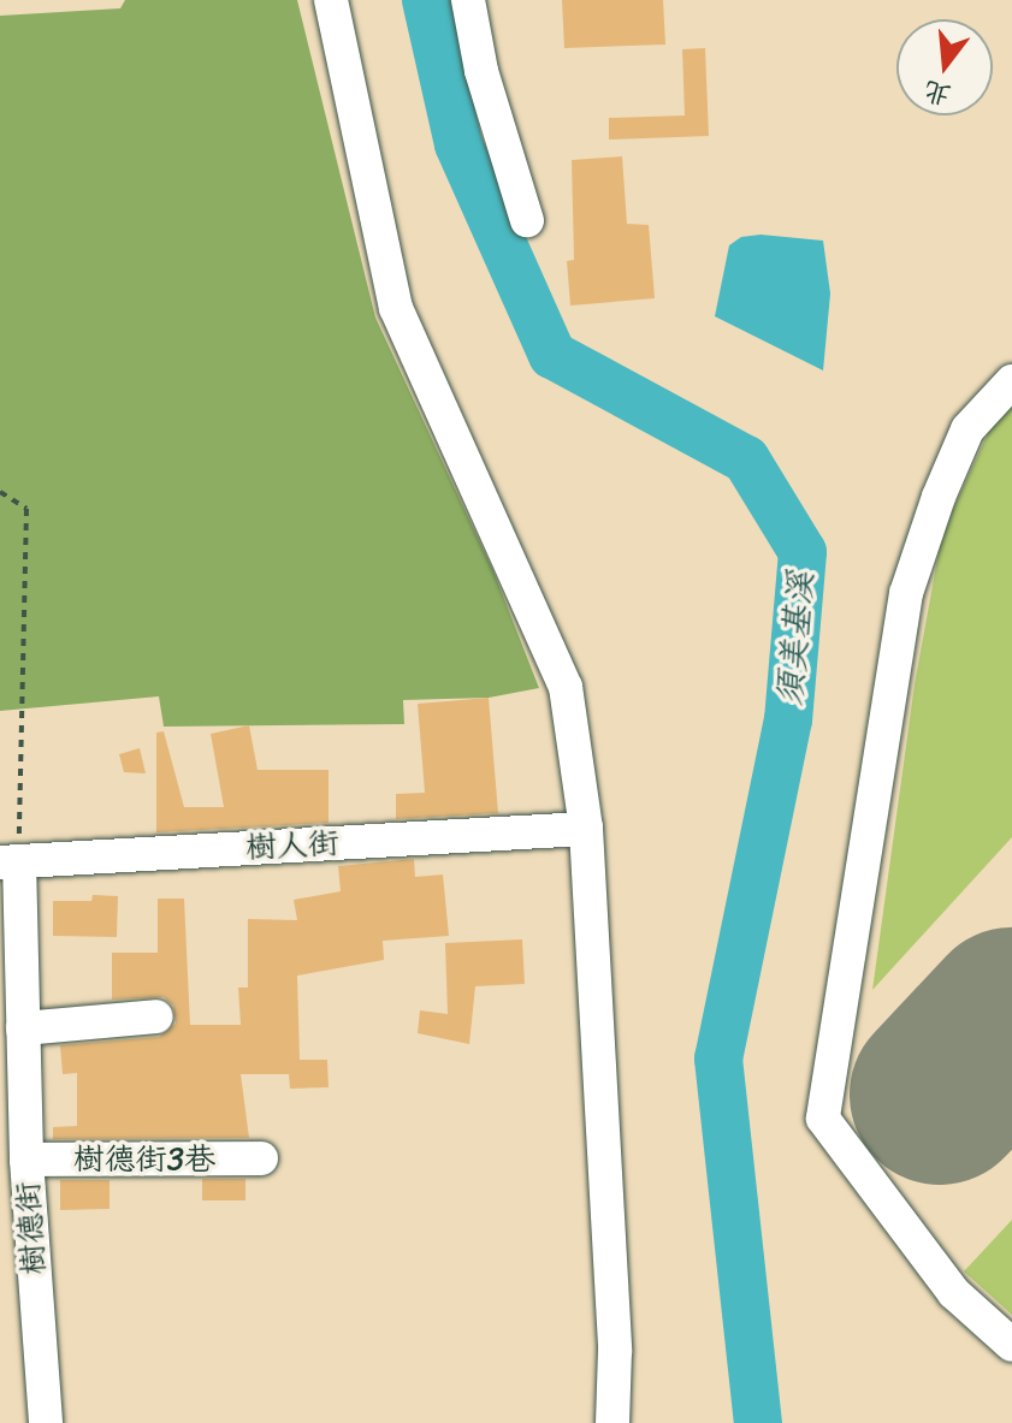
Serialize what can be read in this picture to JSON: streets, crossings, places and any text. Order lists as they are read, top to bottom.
{
  "streets": {
    "street": ["樹人街", "樹德街3巷", "樹德街"]
  },
  "crossings": [
    ["樹人街", "樹德街"],
    ["樹德街3巷", "樹德街"]
  ],
  "water": ["須美基溪"],
  "north": "bottom"
}
